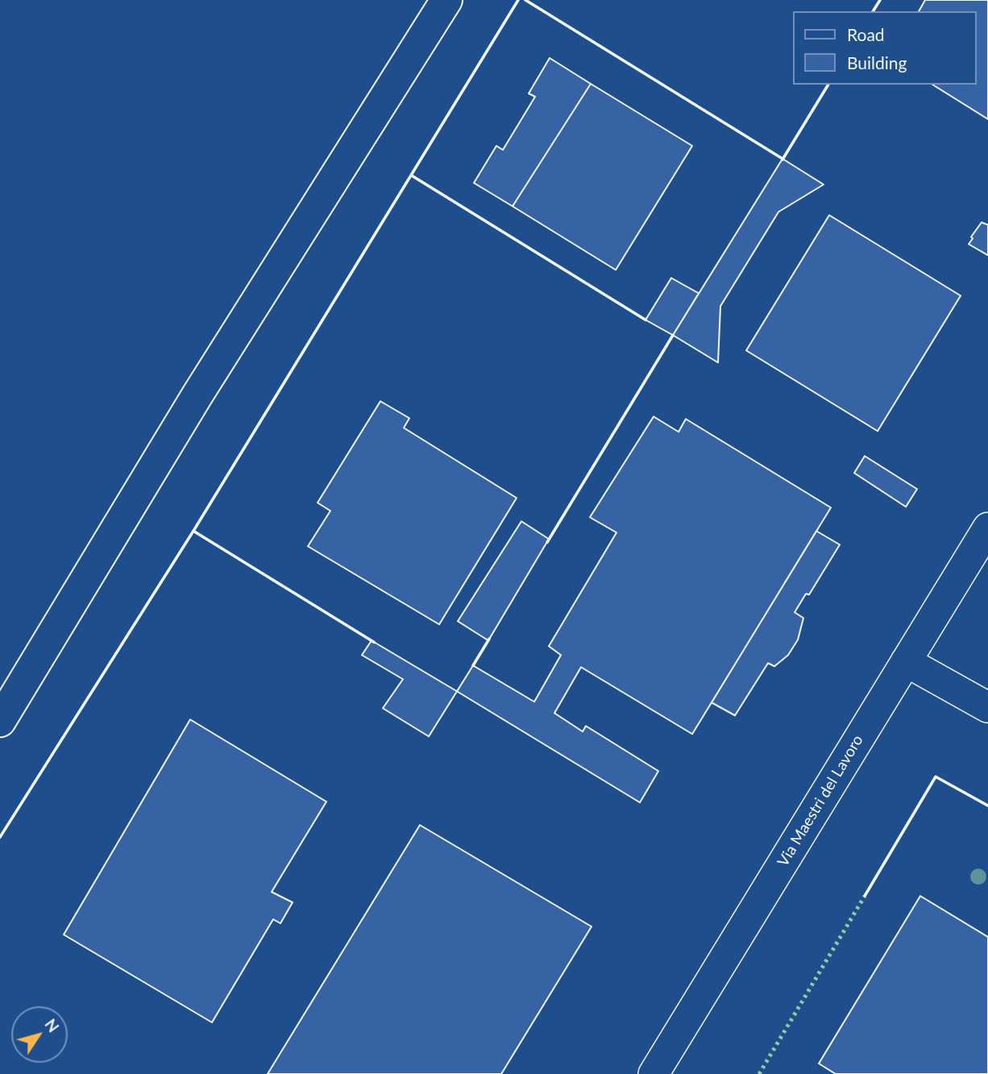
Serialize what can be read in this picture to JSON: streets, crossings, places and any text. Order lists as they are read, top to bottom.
{
  "streets": {
    "street": ["Via Maestri del Lavoro"]
  },
  "legend": ["Road", "Building"],
  "north": "top right"
}
